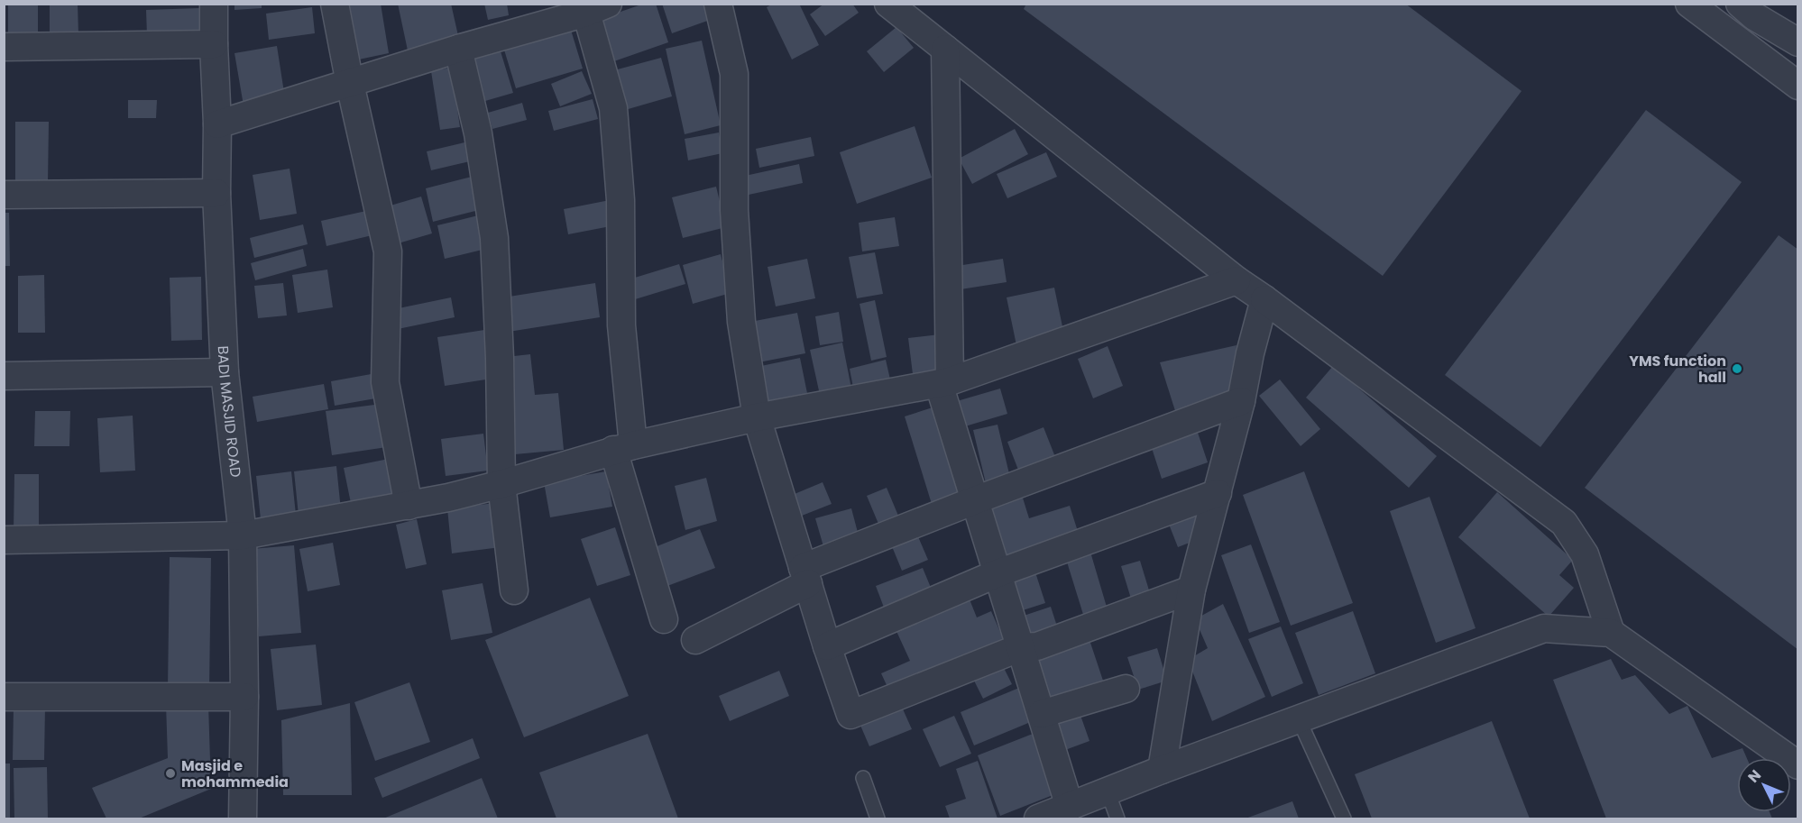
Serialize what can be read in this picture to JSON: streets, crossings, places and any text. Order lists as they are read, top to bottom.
{
  "streets": {
    "street": ["BADI MASJID ROAD"]
  },
  "places": ["YMS function hall", "Masjid e mohammedia"],
  "north": "top left"
}
